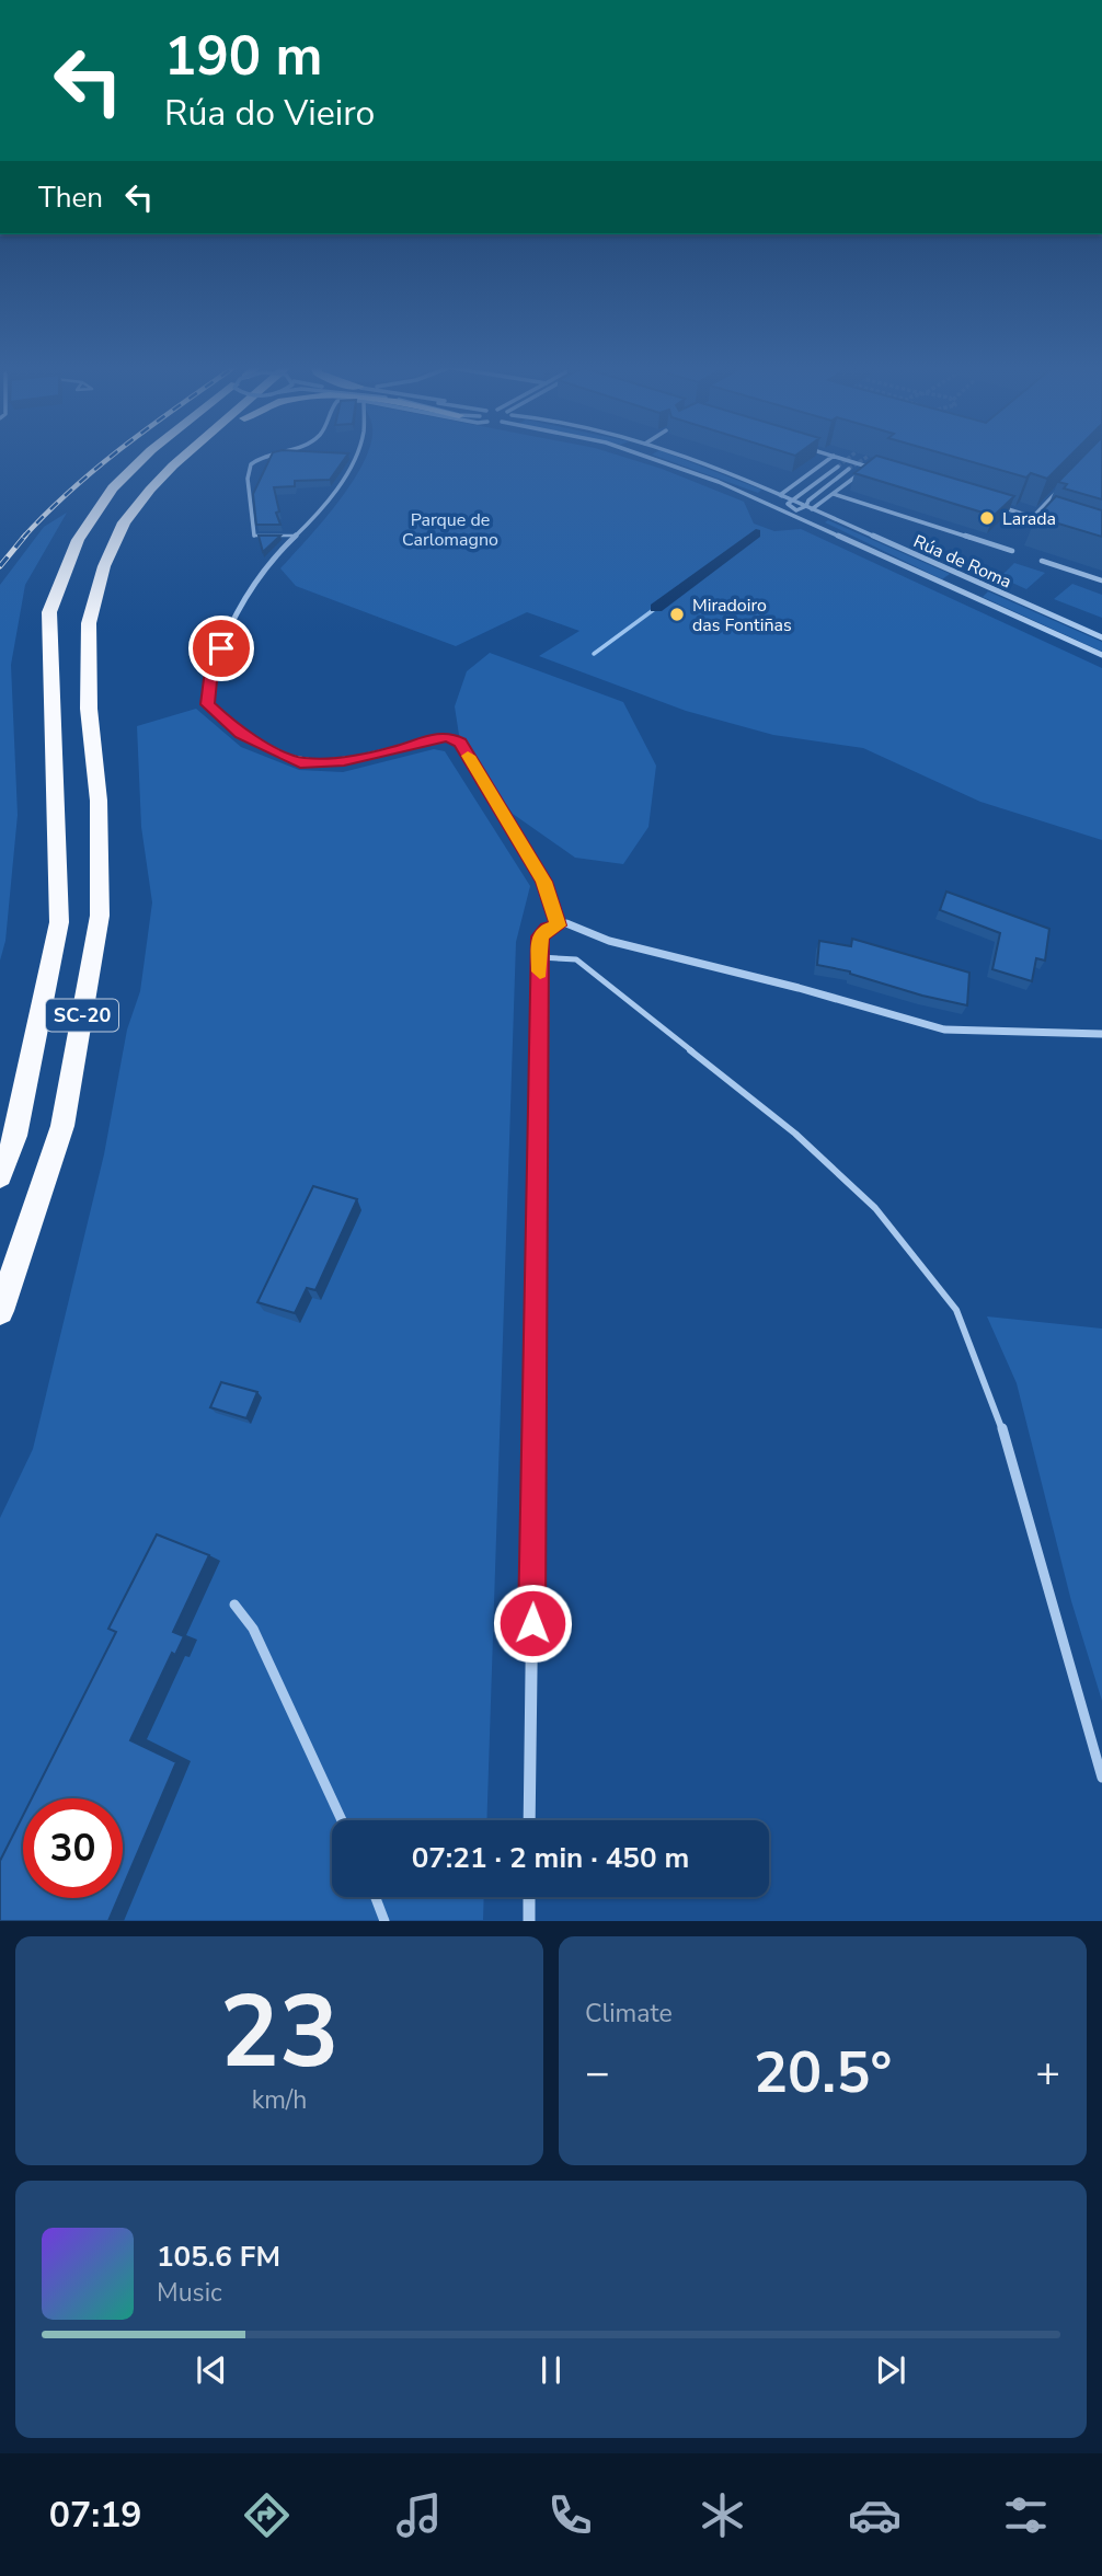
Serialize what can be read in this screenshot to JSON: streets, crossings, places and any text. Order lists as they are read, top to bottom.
{
  "streets": {
    "highway": ["SC-20"],
    "street": ["Rúa de Roma"]
  },
  "parks": ["Parque de Carlomagno"],
  "places": ["Larada", "Miradoiro das Fontiñas"],
  "page": {
    "turn": ["190 m", "Rúa do Vieiro"],
    "then": "Then",
    "limit": "30",
    "trip": "07:21 · 2 min · 450 m",
    "tile": [
      ["23", "km/h"],
      "Climate"
    ],
    "heat": ["−", "20.5°", "+"],
    "song": ["105.6 FM", "Music"],
    "tabs": "07:19"
  }
}
